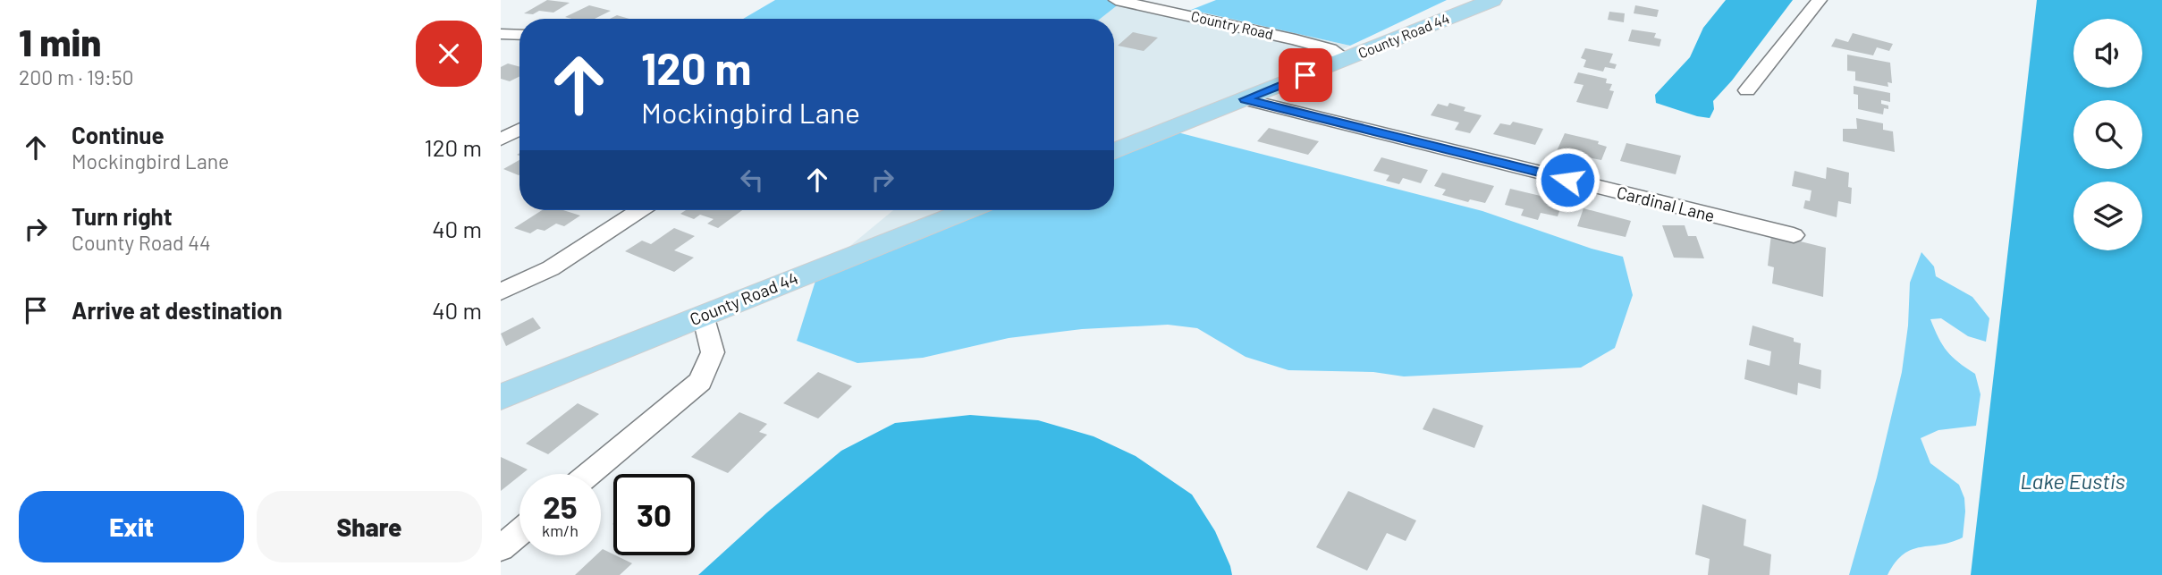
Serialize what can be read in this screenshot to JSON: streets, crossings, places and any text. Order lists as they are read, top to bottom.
{
  "streets": {
    "main road": ["County Road 44"],
    "street": ["Country Road", "Cardinal Lane"]
  },
  "crossings": [
    ["Country Road", "County Road 44"],
    ["County Road 44", "Cardinal Lane"]
  ],
  "water": ["Lake Eustis"],
  "page": {
    "heading": ["1 min", "200 m · 19:50"],
    "turn": ["120 m", "Mockingbird Lane"],
    "list": [
      {
        "name": "Continue",
        "note": "Mockingbird Lane",
        "value": "120 m"
      },
      {
        "name": "Turn right",
        "note": "County Road 44",
        "value": "40 m"
      },
      {
        "name": "Arrive at destination",
        "value": "40 m"
      }
    ],
    "speed": "25 km/h",
    "limit": "30",
    "buttons": ["Exit", "Share"]
  }
}
